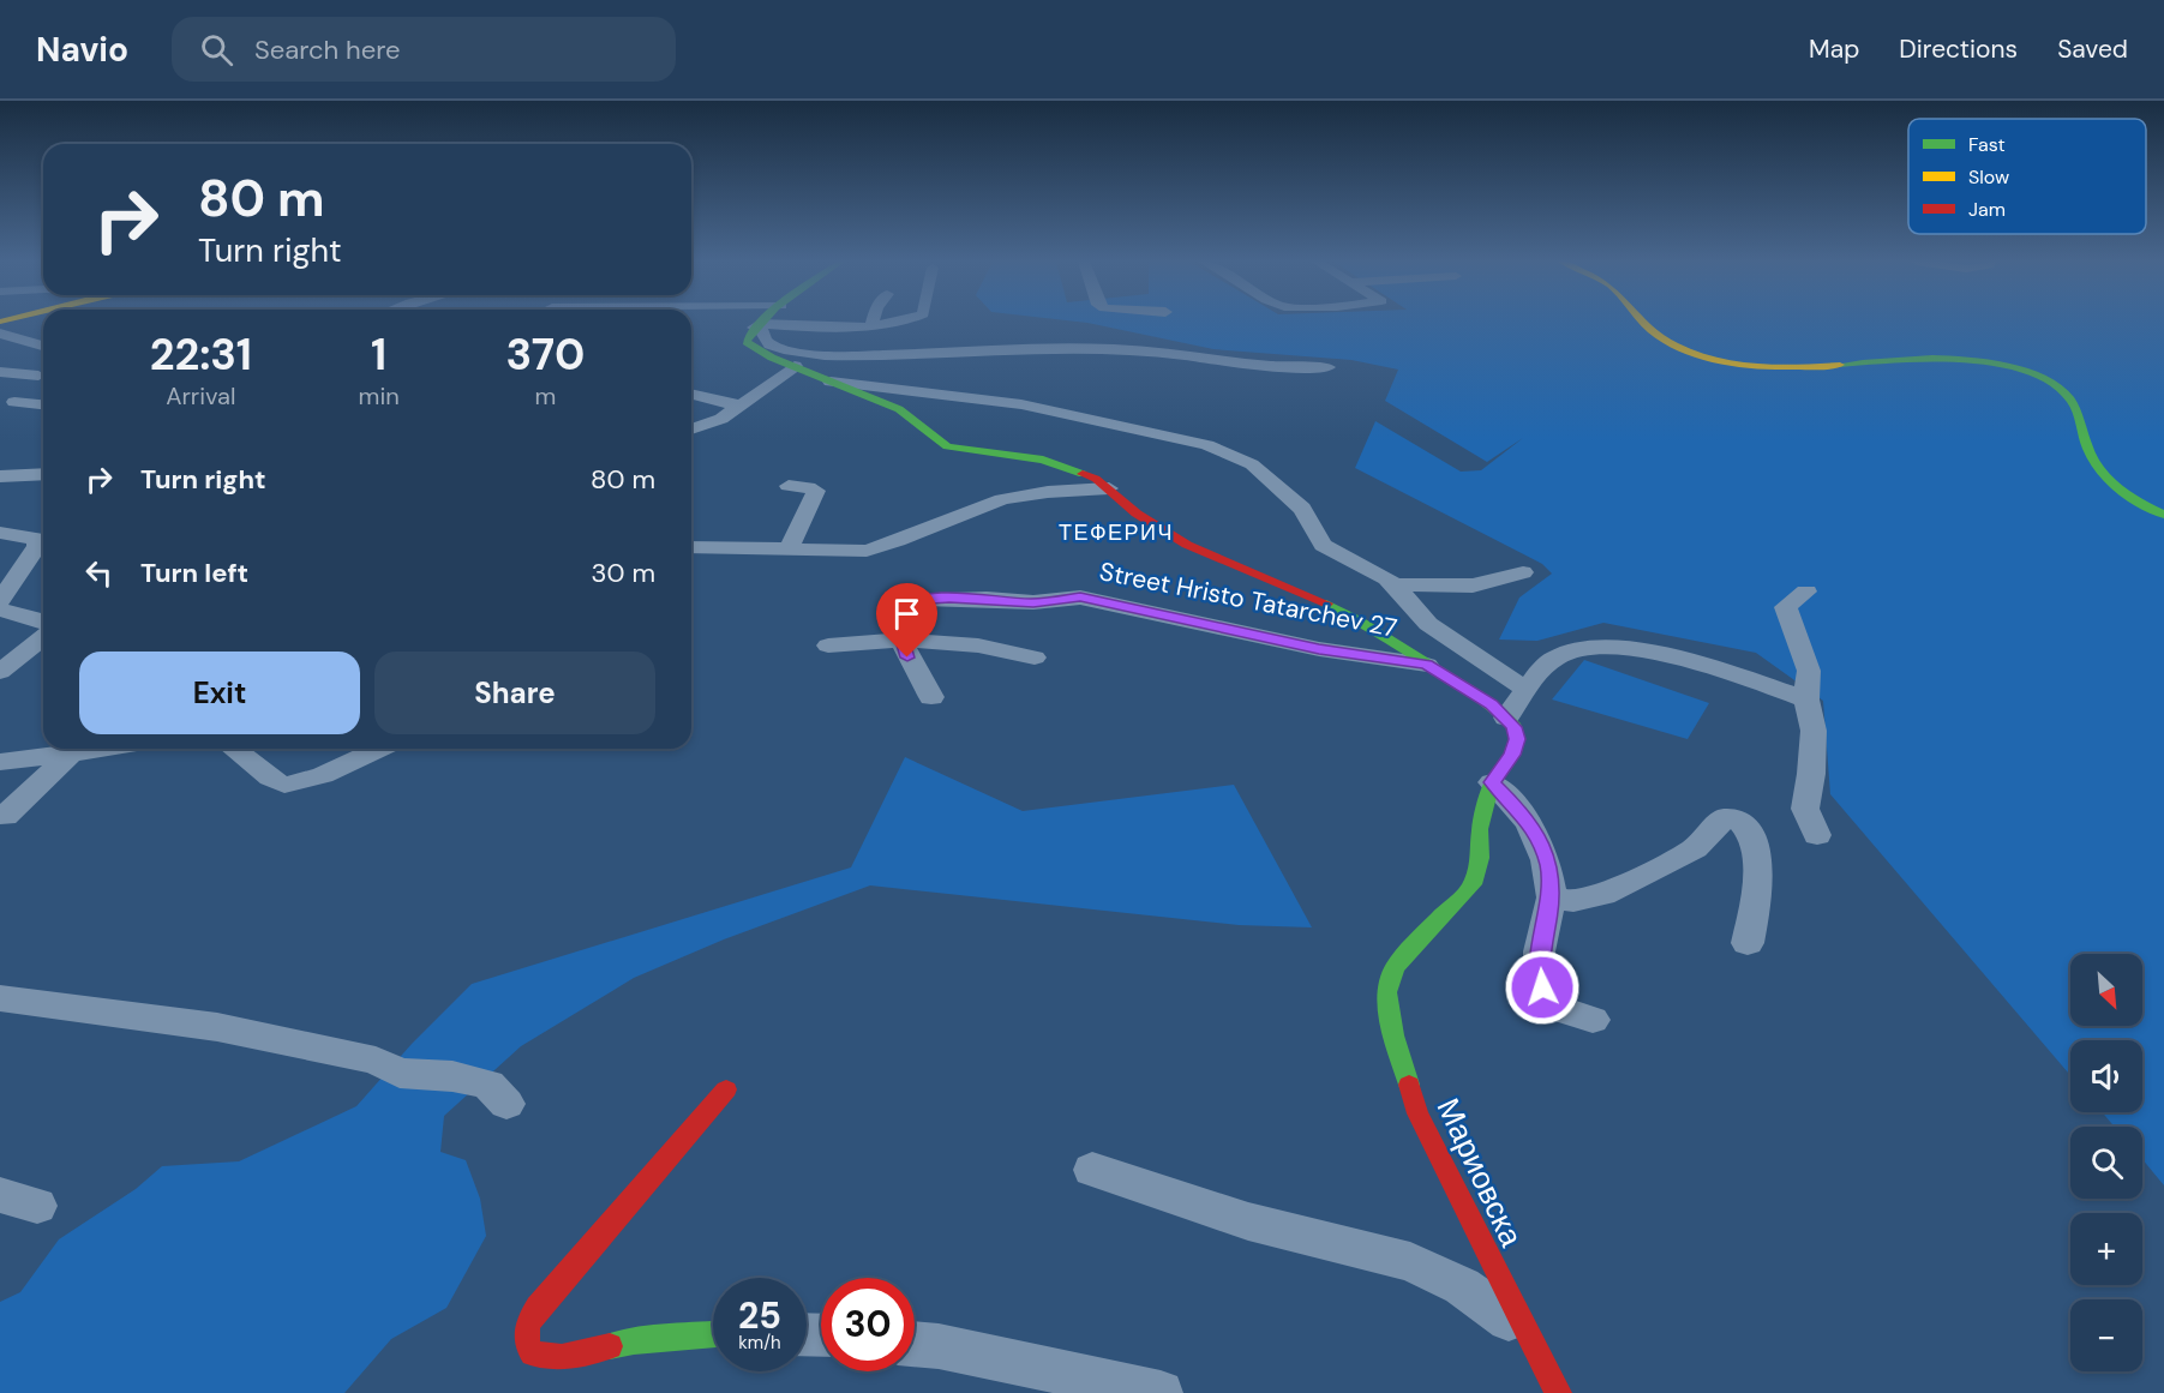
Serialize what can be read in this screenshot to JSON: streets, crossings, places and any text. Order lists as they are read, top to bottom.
{
  "streets": {
    "street": ["Street Hristo Tatarchev 27", "Мариовска"]
  },
  "districts": ["ТЕФЕРИЧ"],
  "legend": ["Fast", "Slow", "Jam"],
  "north": "bottom right",
  "page": {
    "header": "Navio",
    "search": "Search here",
    "nav": ["Map", "Directions", "Saved"],
    "turn": ["80 m", "Turn right"],
    "eta": [
      "22:31",
      "Arrival",
      "1",
      "min",
      "370",
      "m"
    ],
    "list": [
      {
        "name": "Turn right",
        "value": "80 m"
      },
      {
        "name": "Turn left",
        "value": "30 m"
      }
    ],
    "buttons": ["Exit", "Share"],
    "map_buttons": ["+", "−"],
    "speed": "25 km/h",
    "limit": "30"
  }
}
